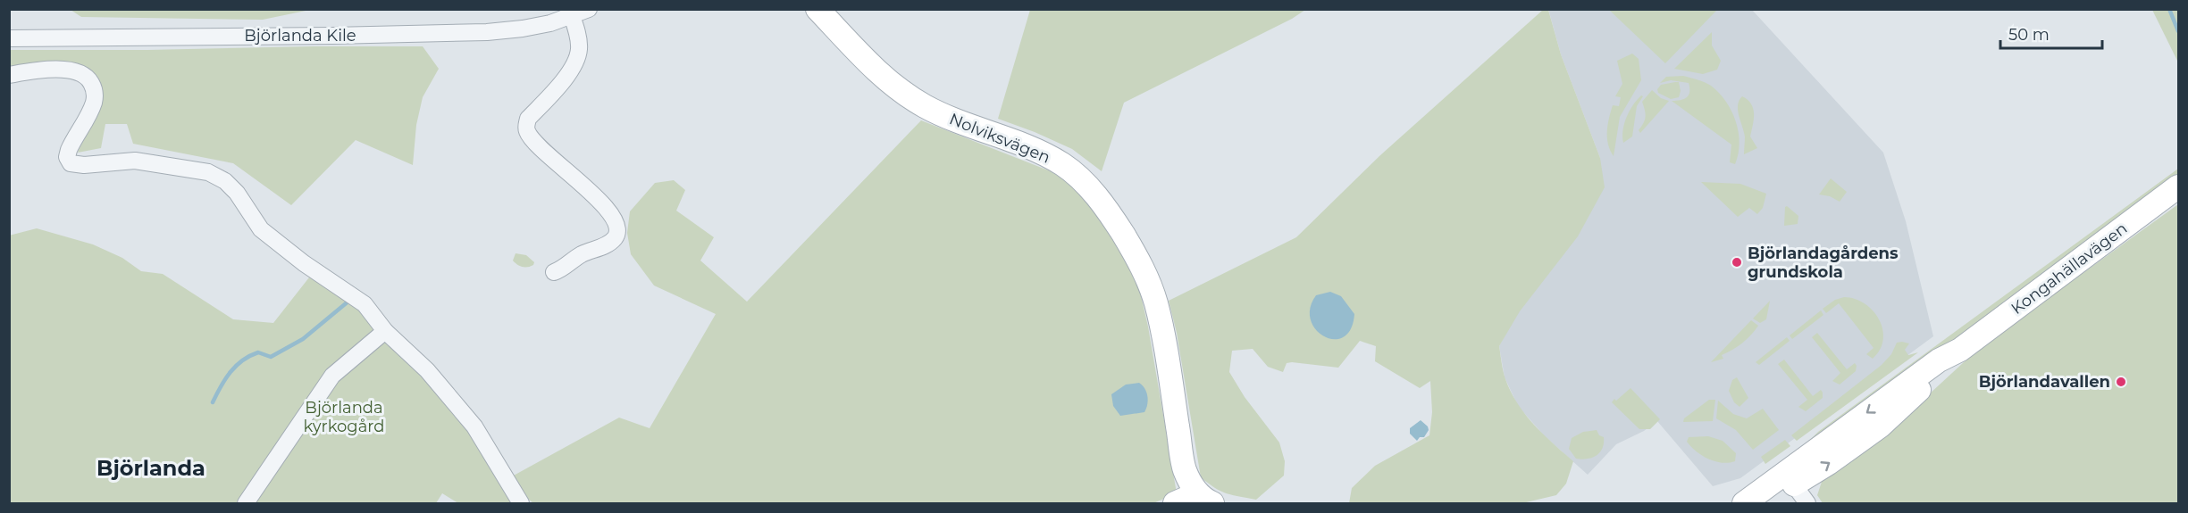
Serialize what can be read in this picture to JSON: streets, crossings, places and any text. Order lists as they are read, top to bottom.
{
  "streets": {
    "street": ["Björlanda Kile", "Nolviksvägen", "Kongahällavägen"]
  },
  "districts": ["Björlanda"],
  "parks": ["Björlanda kyrkogård"],
  "places": ["Björlandagårdens grundskola", "Björlandavallen"],
  "scale_bar": "50 m"
}
